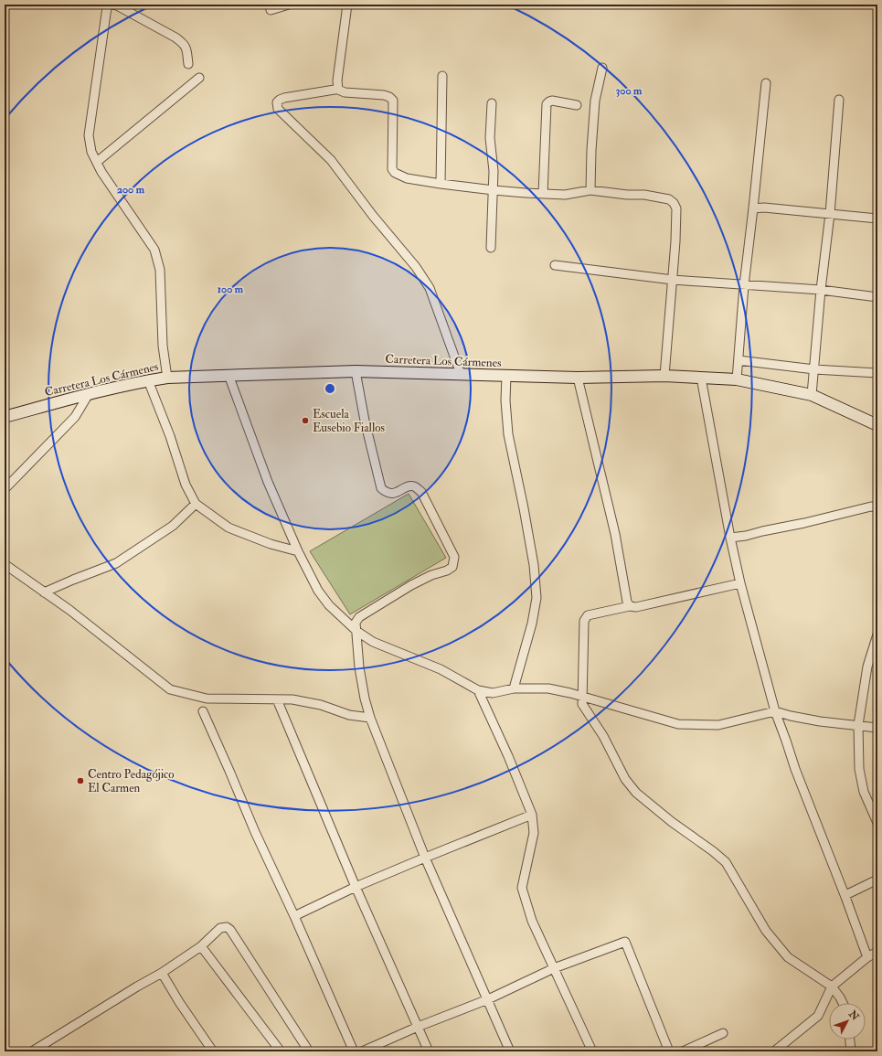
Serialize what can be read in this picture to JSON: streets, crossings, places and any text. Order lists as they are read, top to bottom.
{
  "streets": {
    "main road": ["Carretera Los Cármenes"]
  },
  "places": ["Escuela Eusebio Fiallos", "Centro Pedagójico El Carmen"],
  "north": "top right",
  "rings": ["300 m", "200 m", "100 m"]
}
